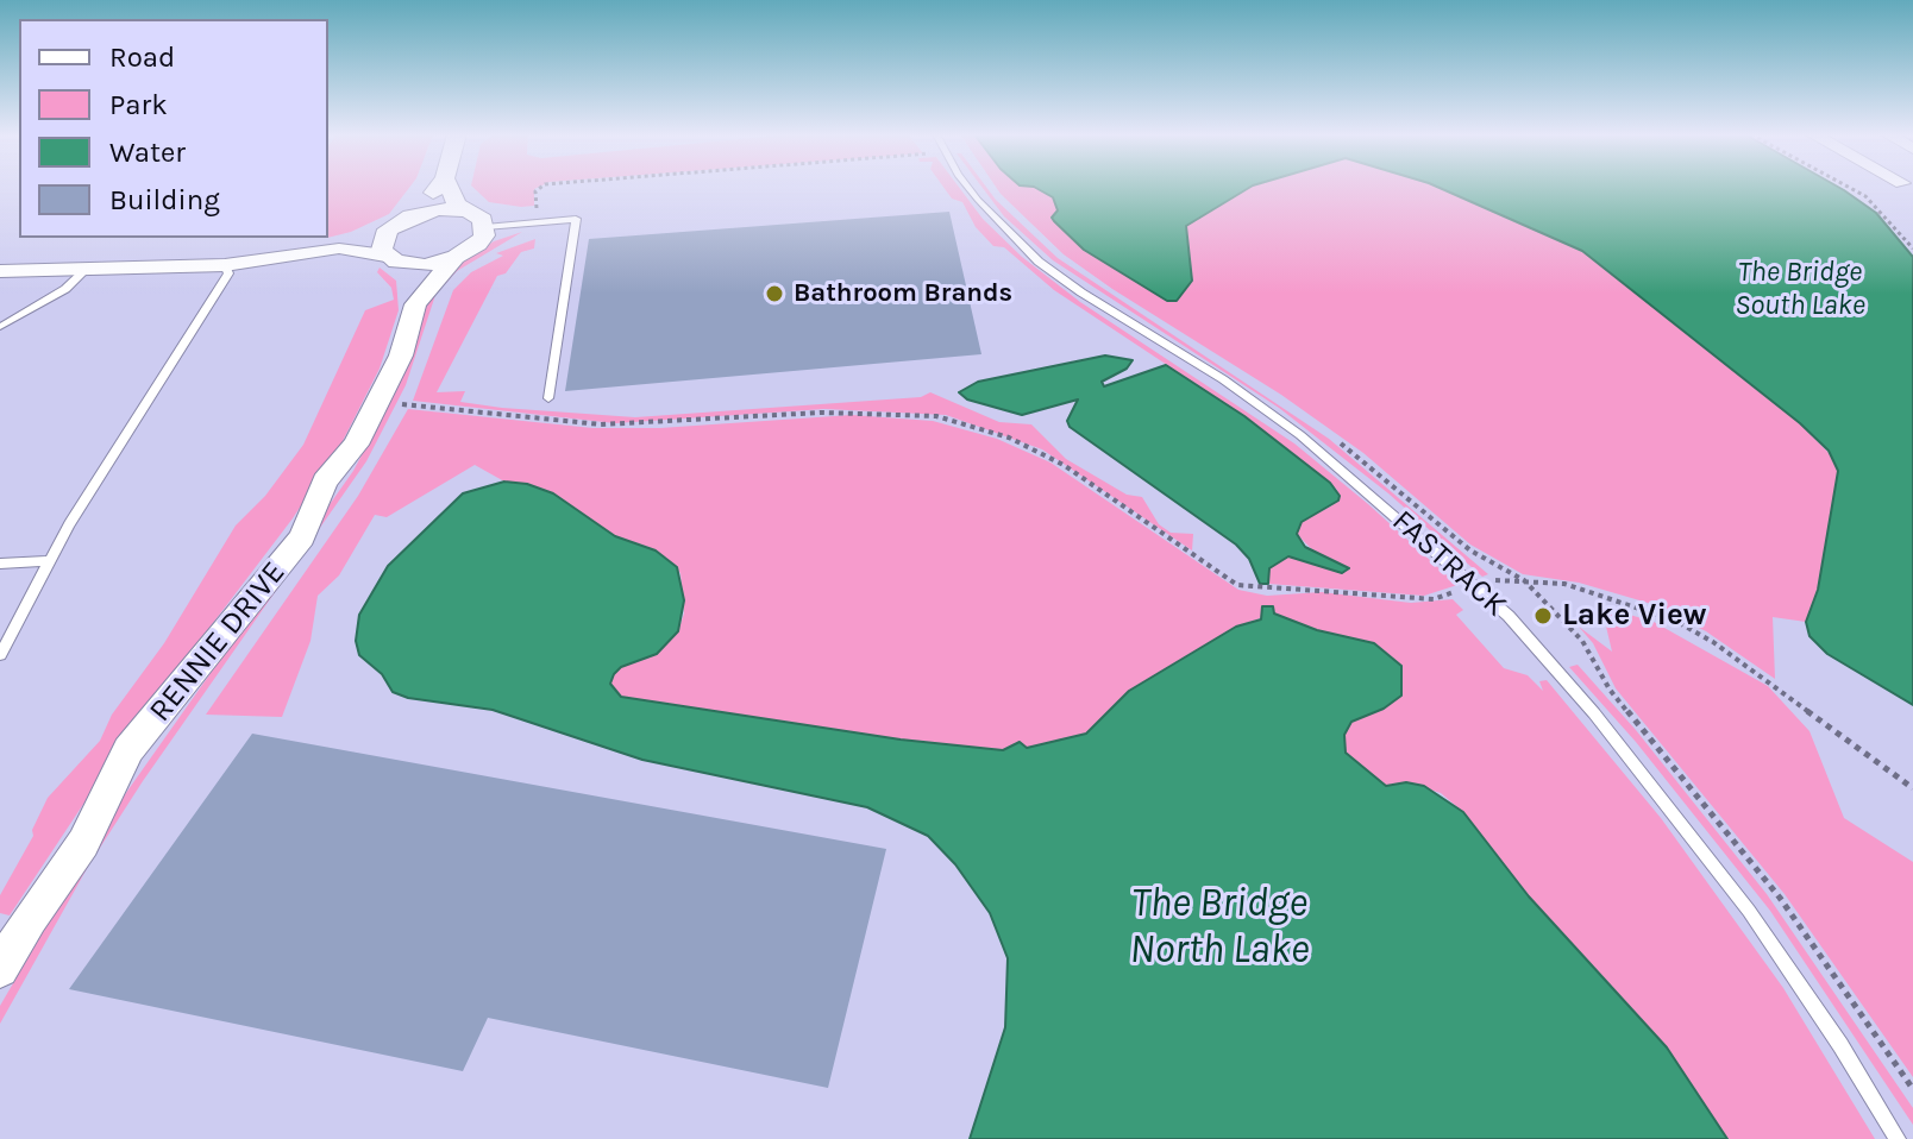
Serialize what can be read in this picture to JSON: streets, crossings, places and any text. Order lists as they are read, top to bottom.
{
  "streets": {
    "street": ["RENNIE DRIVE"],
    "lane": ["FASTRACK"]
  },
  "water": ["The Bridge South Lake", "The Bridge North Lake"],
  "places": ["Bathroom Brands", "Lake View"],
  "legend": [
    "Road",
    "Park",
    "Water",
    "Building"
  ]
}
